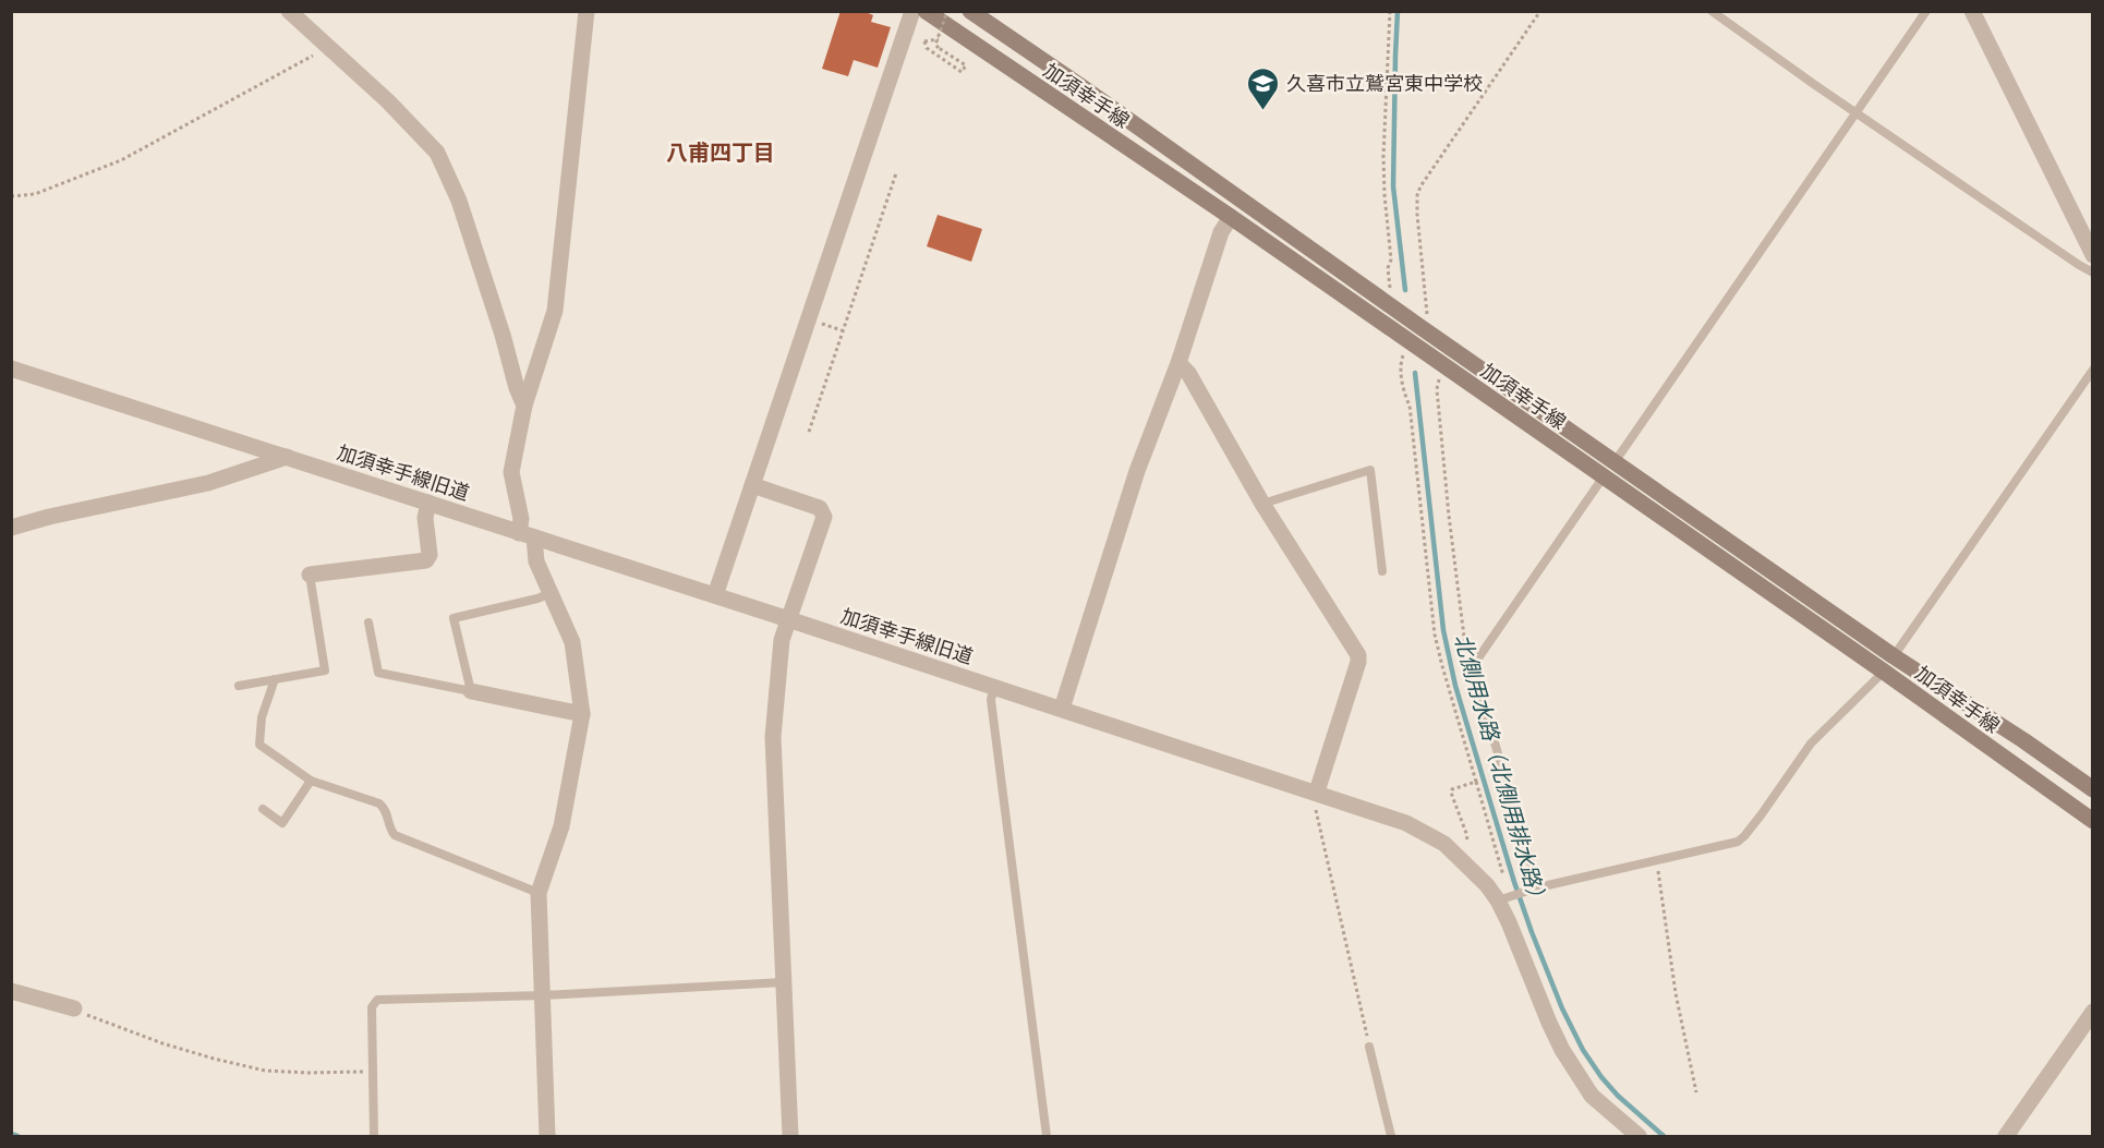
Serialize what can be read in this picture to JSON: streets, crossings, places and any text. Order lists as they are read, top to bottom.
{
  "streets": {
    "main road": ["加須幸手線"],
    "street": ["加須幸手線旧道"]
  },
  "districts": ["八甫四丁目"],
  "water": ["北側用水路（北側用排水路）"],
  "places": {
    "school or university": ["久喜市立鷲宮東中学校"]
  }
}
